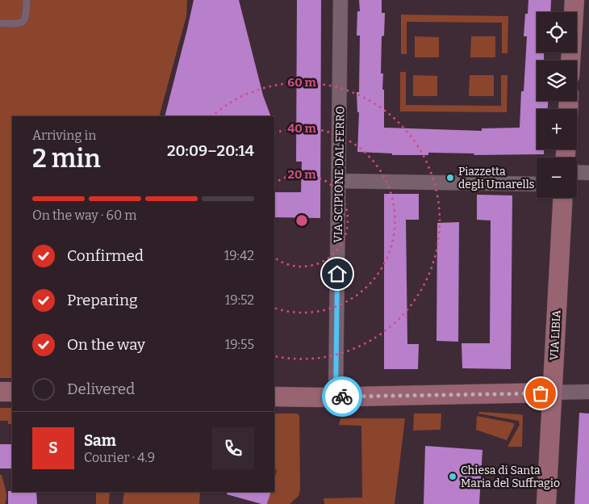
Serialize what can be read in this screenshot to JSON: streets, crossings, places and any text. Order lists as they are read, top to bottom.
{
  "streets": {
    "street": ["VIA SCIPIONE DAL FERRO", "VIA LIBIA"]
  },
  "places": ["Piazzetta degli Umarells", "Chiesa di Santa Maria del Suffragio"],
  "page": {
    "map_buttons": ["+", "−"],
    "heading": ["2 min", "Arriving in", "20:09–20:14"],
    "panel": ["Sam", "Courier · 4.9"],
    "bar": "On the way · 60 m",
    "list": [
      ["Confirmed", "19:42"],
      ["Preparing", "19:52"],
      ["On the way", "19:55"],
      "Delivered"
    ],
    "round": "S"
  },
  "rings": ["60 m", "40 m", "20 m"]
}
